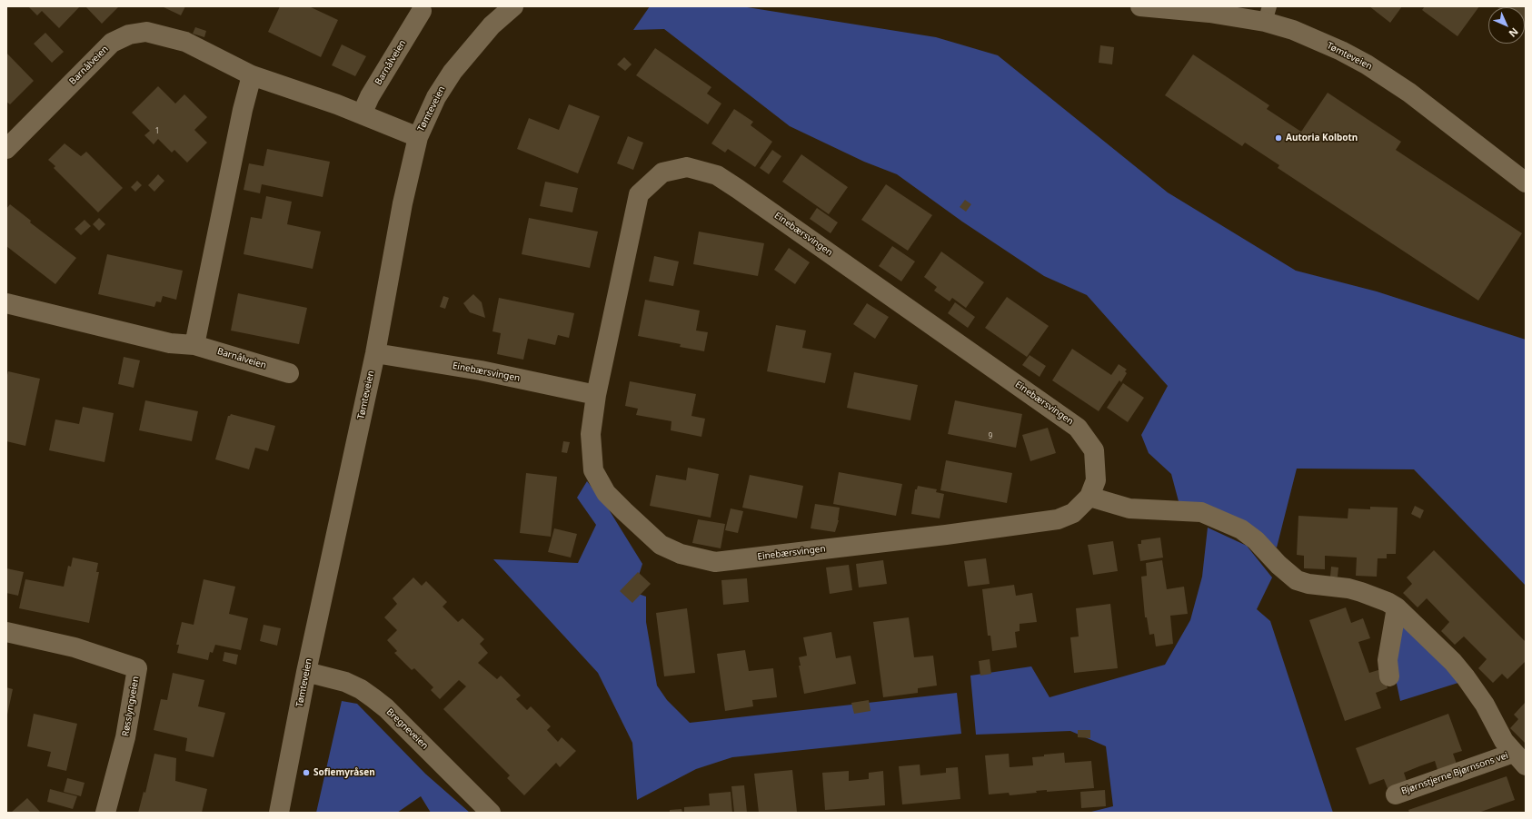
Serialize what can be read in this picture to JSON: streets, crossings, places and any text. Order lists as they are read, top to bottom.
{
  "streets": {
    "street": [
      "Tømteveien",
      "Barnålveien",
      "Einebærsvingen",
      "Røsslyngveien",
      "Bregneveien",
      "Bjørnstjerne Bjørnsons vei"
    ]
  },
  "crossings": [
    ["Tømteveien", "Barnålveien"],
    ["Tømteveien", "Einebærsvingen"],
    ["Tømteveien", "Bregneveien"],
    ["Einebærsvingen", "Bjørnstjerne Bjørnsons vei"]
  ],
  "places": ["Autoria Kolbotn", "Sofiemyråsen"],
  "house_numbers": ["1", "9"],
  "north": "bottom right"
}
